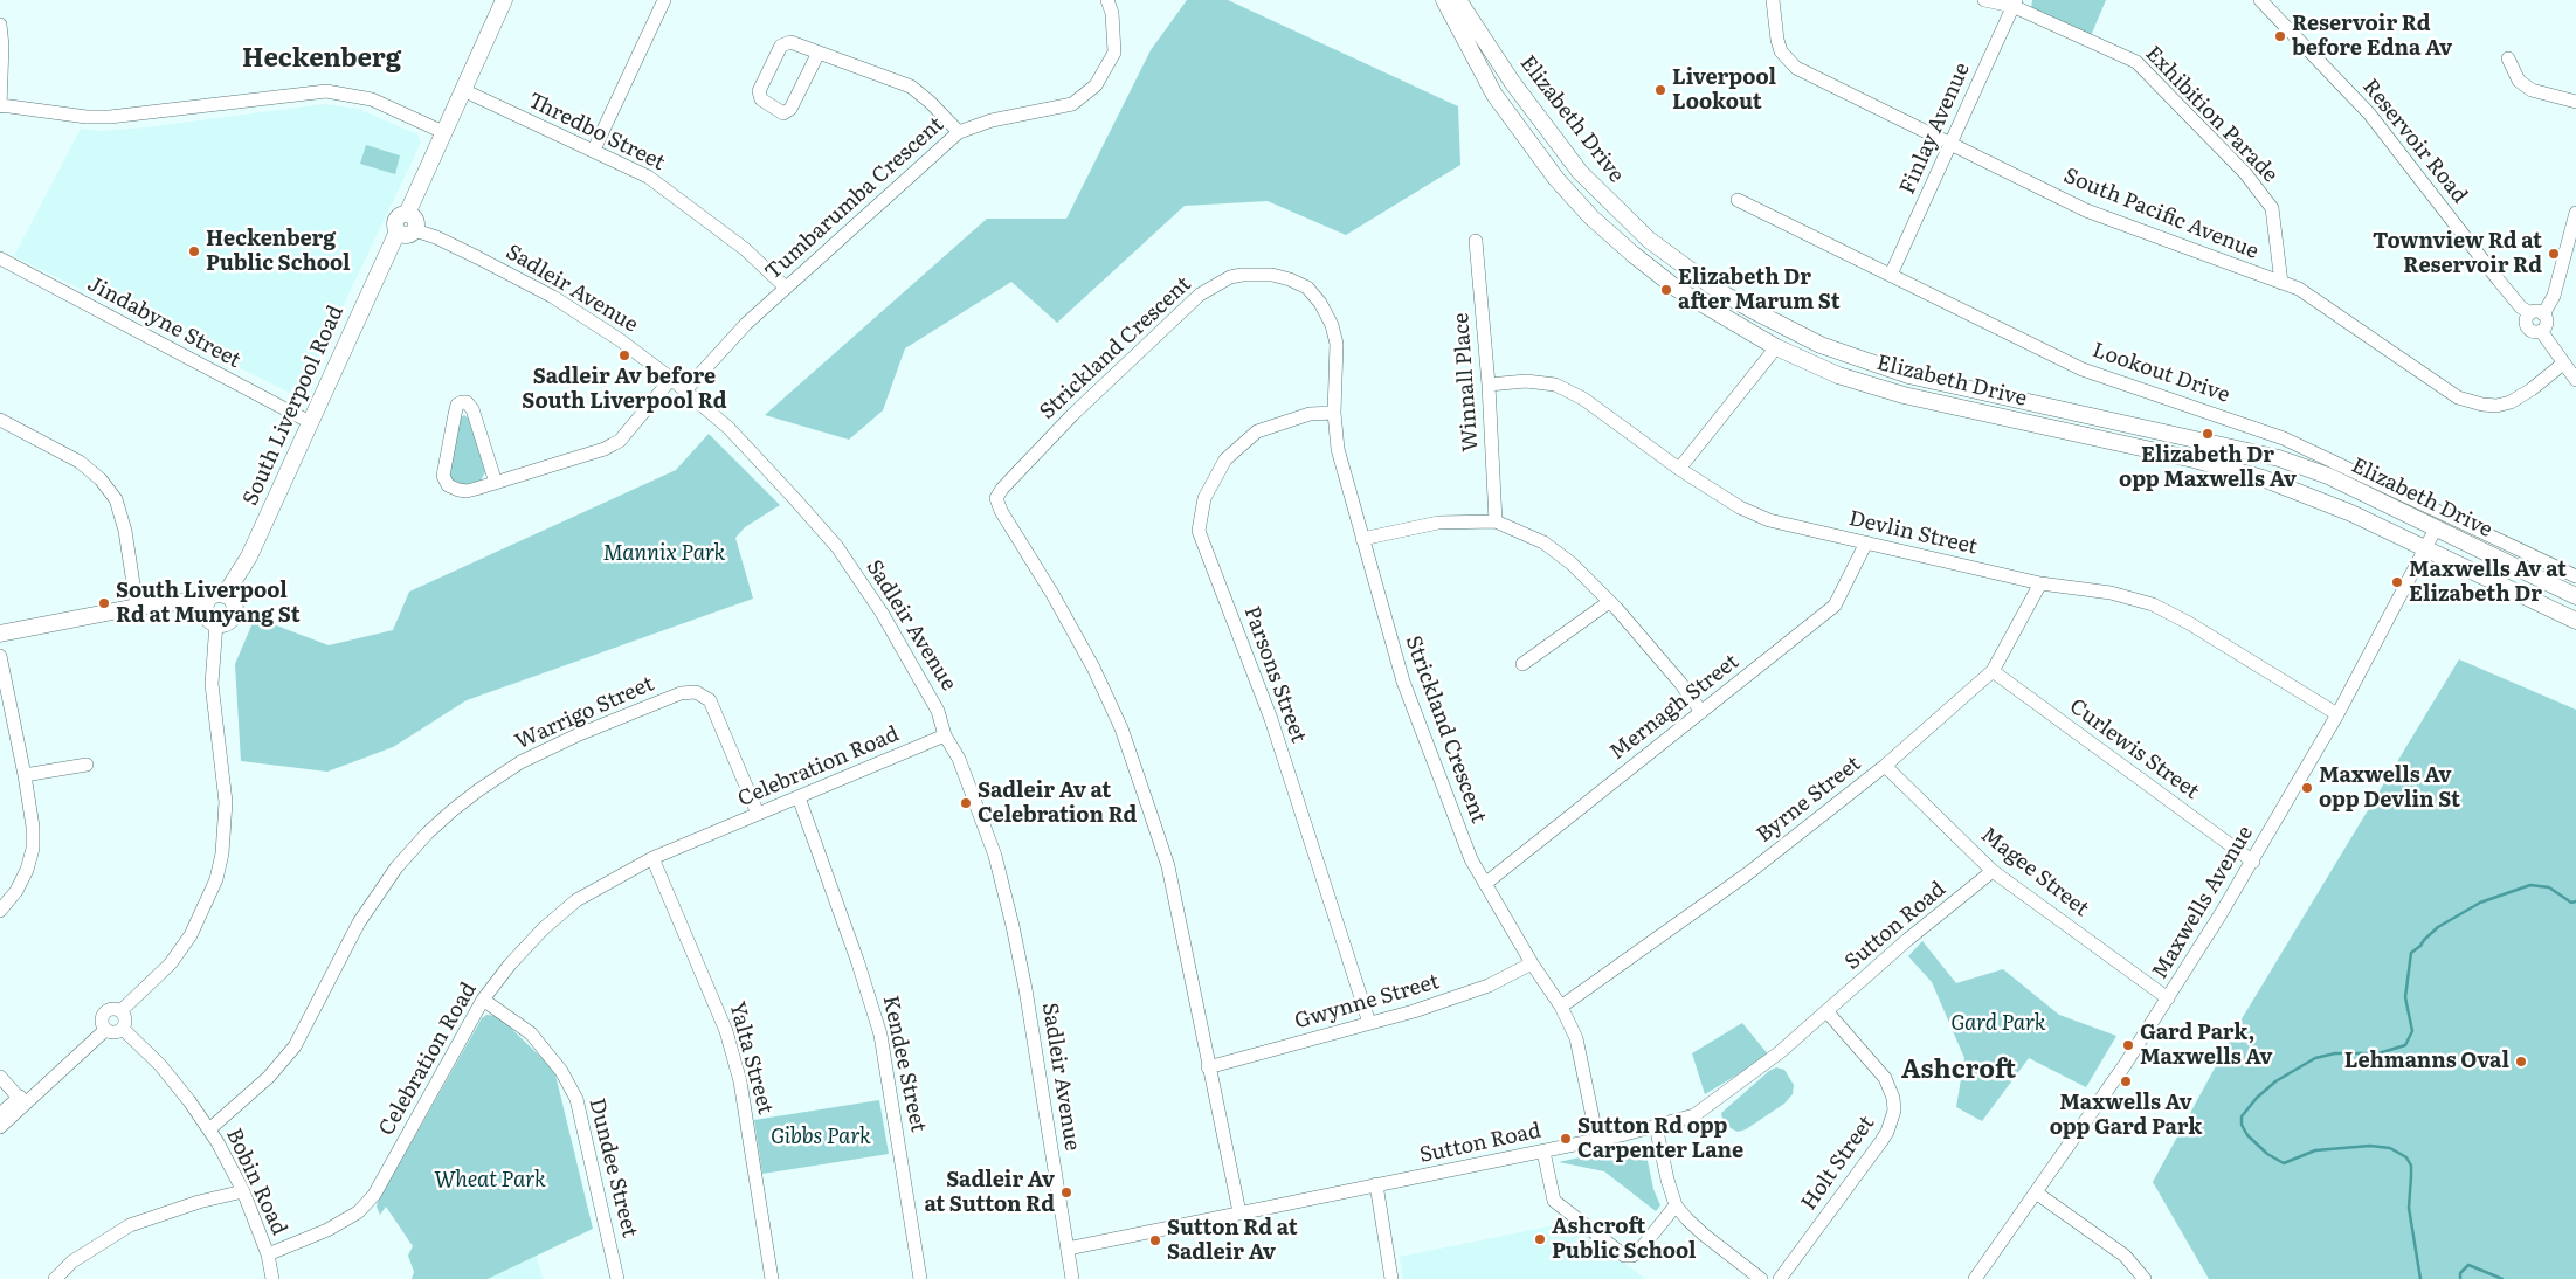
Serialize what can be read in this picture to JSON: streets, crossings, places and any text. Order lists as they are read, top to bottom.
{
  "streets": {
    "main road": ["Elizabeth Drive", "South Liverpool Road"],
    "street": [
      "Exhibition Parade",
      "Finlay Avenue",
      "Thredbo Street",
      "Reservoir Road",
      "Tumbarumba Crescent",
      "South Pacific Avenue",
      "Sadleir Avenue",
      "Jindabyne Street",
      "Strickland Crescent",
      "Lookout Drive",
      "Winnall Place",
      "Devlin Street",
      "Parsons Street",
      "Mernagh Street",
      "Warrigo Street",
      "Curlewis Street",
      "Celebration Road",
      "Byrne Street",
      "Magee Street",
      "Maxwells Avenue",
      "Sutton Road",
      "Gwynne Street",
      "Yalta Street",
      "Kendee Street",
      "Holt Street",
      "Dundee Street",
      "Bobin Road"
    ]
  },
  "crossings": [
    ["Exhibition Parade", "Finlay Avenue"],
    ["Exhibition Parade", "South Pacific Avenue"],
    ["Elizabeth Drive", "Maxwells Avenue"],
    ["Finlay Avenue", "South Pacific Avenue"],
    ["Finlay Avenue", "Lookout Drive"],
    ["Thredbo Street", "Tumbarumba Crescent"],
    ["Tumbarumba Crescent", "Sadleir Avenue"],
    ["Sadleir Avenue", "South Liverpool Road"],
    ["Sadleir Avenue", "Celebration Road"],
    ["Sadleir Avenue", "Sutton Road"],
    ["Jindabyne Street", "South Liverpool Road"],
    ["Strickland Crescent", "Parsons Street"],
    ["Strickland Crescent", "Mernagh Street"],
    ["Strickland Crescent", "Byrne Street"],
    ["Strickland Crescent", "Sutton Road"],
    ["Strickland Crescent", "Gwynne Street"],
    ["Winnall Place", "Devlin Street"],
    ["Devlin Street", "Mernagh Street"],
    ["Devlin Street", "Byrne Street"],
    ["Devlin Street", "Maxwells Avenue"],
    ["Parsons Street", "Gwynne Street"],
    ["Warrigo Street", "Celebration Road"],
    ["Warrigo Street", "Bobin Road"],
    ["Curlewis Street", "Byrne Street"],
    ["Curlewis Street", "Maxwells Avenue"],
    ["Celebration Road", "Yalta Street"],
    ["Celebration Road", "Kendee Street"],
    ["Celebration Road", "Dundee Street"],
    ["Celebration Road", "Bobin Road"],
    ["Byrne Street", "Magee Street"],
    ["Magee Street", "Maxwells Avenue"],
    ["Magee Street", "Sutton Road"],
    ["Sutton Road", "Holt Street"]
  ],
  "districts": ["Heckenberg", "Ashcroft"],
  "parks": [
    "Mannix Park",
    "Gard Park",
    "Gibbs Park",
    "Wheat Park"
  ],
  "places": [
    "Reservoir Rd before Edna Av",
    "Liverpool Lookout",
    "Heckenberg Public School",
    "Townview Rd at Reservoir Rd",
    "Elizabeth Dr after Marum St",
    "Sadleir Av before South Liverpool Rd",
    "Elizabeth Dr opp Maxwells Av",
    "Maxwells Av at Elizabeth Dr",
    "South Liverpool Rd at Munyang St",
    "Maxwells Av opp Devlin St",
    "Sadleir Av at Celebration Rd",
    "Gard Park, Maxwells Av",
    "Lehmanns Oval",
    "Maxwells Av opp Gard Park",
    "Sutton Rd opp Carpenter Lane",
    "Sadleir Av at Sutton Rd",
    "Ashcroft Public School",
    "Sutton Rd at Sadleir Av"
  ]
}
